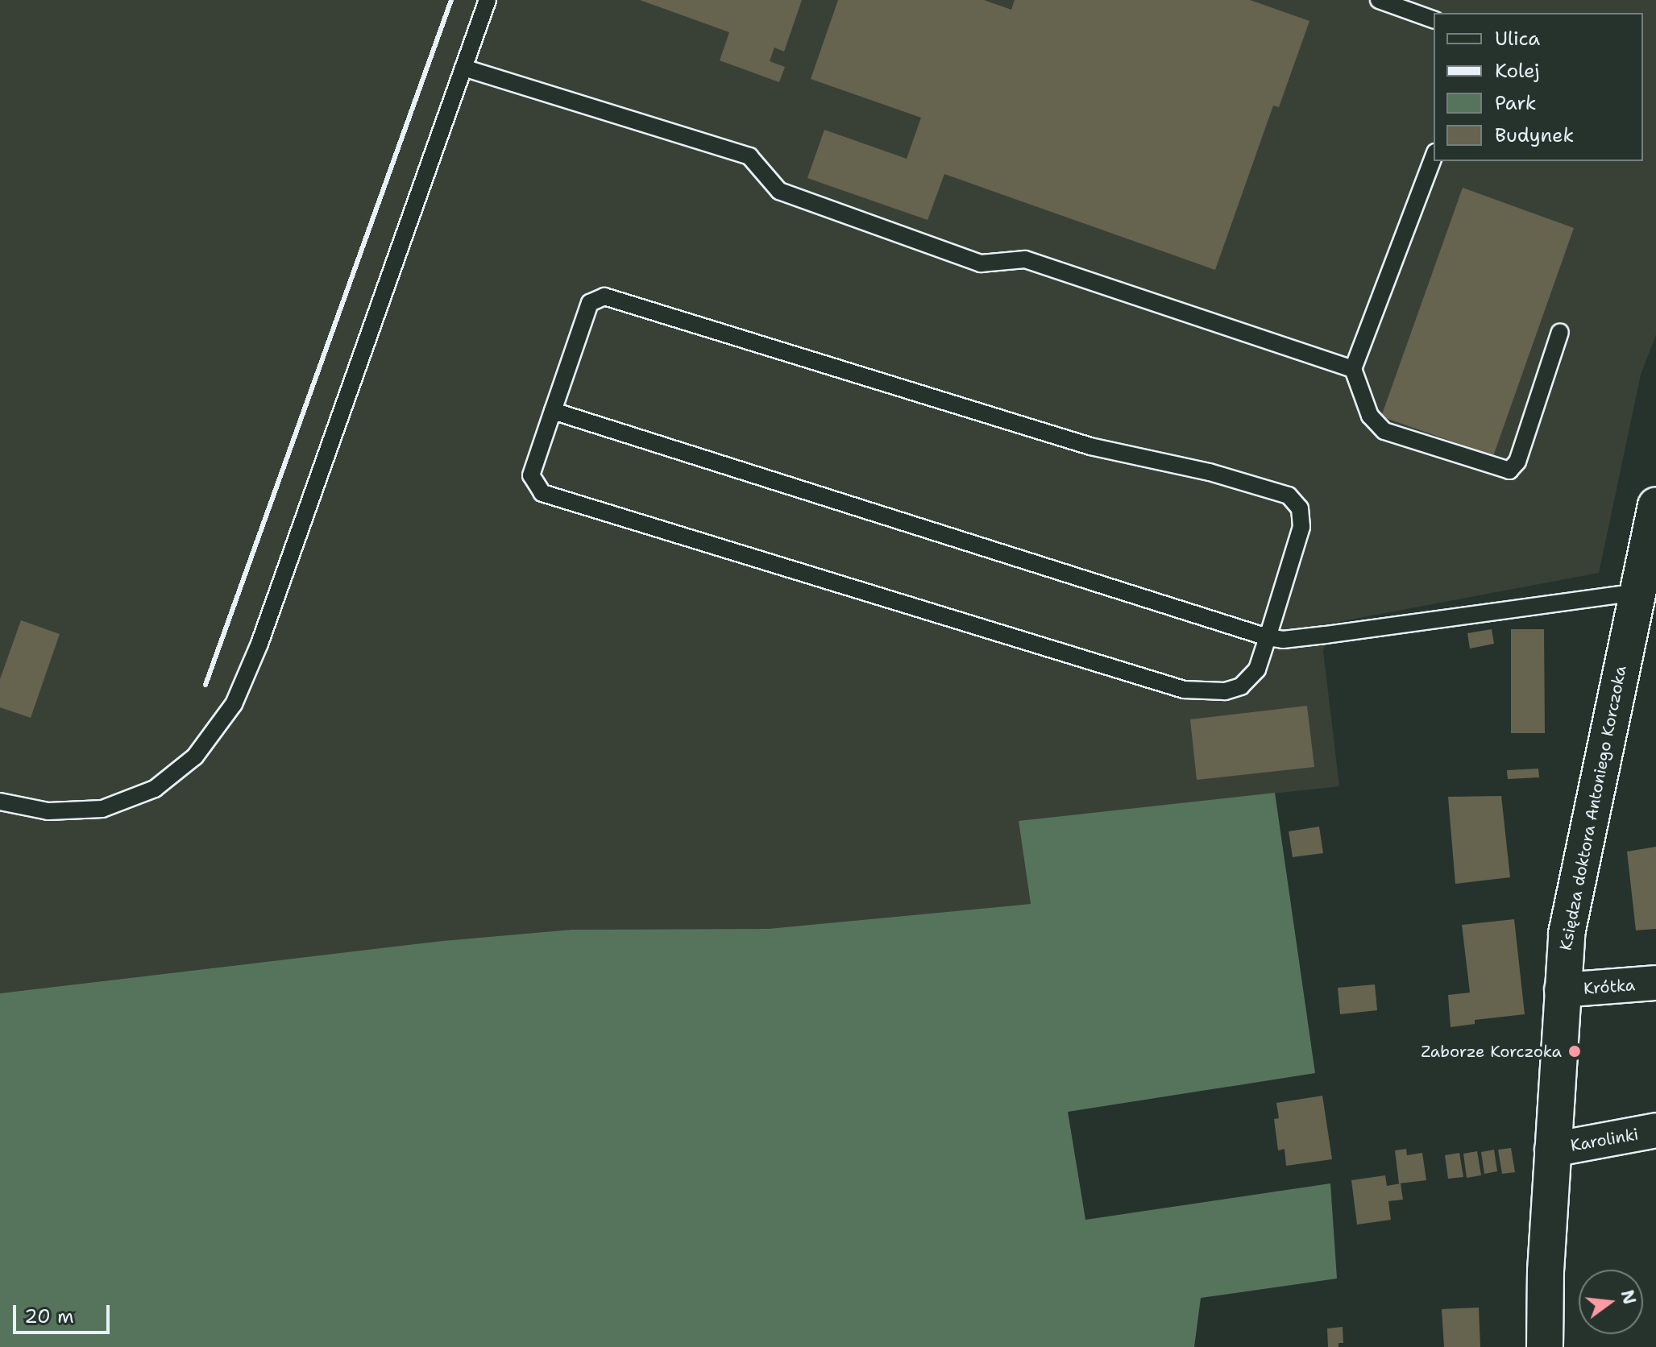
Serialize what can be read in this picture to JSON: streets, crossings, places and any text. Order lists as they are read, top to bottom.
{
  "streets": {
    "street": ["Księdza doktora Antoniego Korczoka", "Krótka", "Karolinki"]
  },
  "crossings": [
    ["Księdza doktora Antoniego Korczoka", "Krótka"],
    ["Księdza doktora Antoniego Korczoka", "Karolinki"]
  ],
  "places": ["Zaborze Korczoka"],
  "legend": [
    "Ulica",
    "Kolej",
    "Park",
    "Budynek"
  ],
  "scale_bar": "20 m",
  "north": "right"
}
